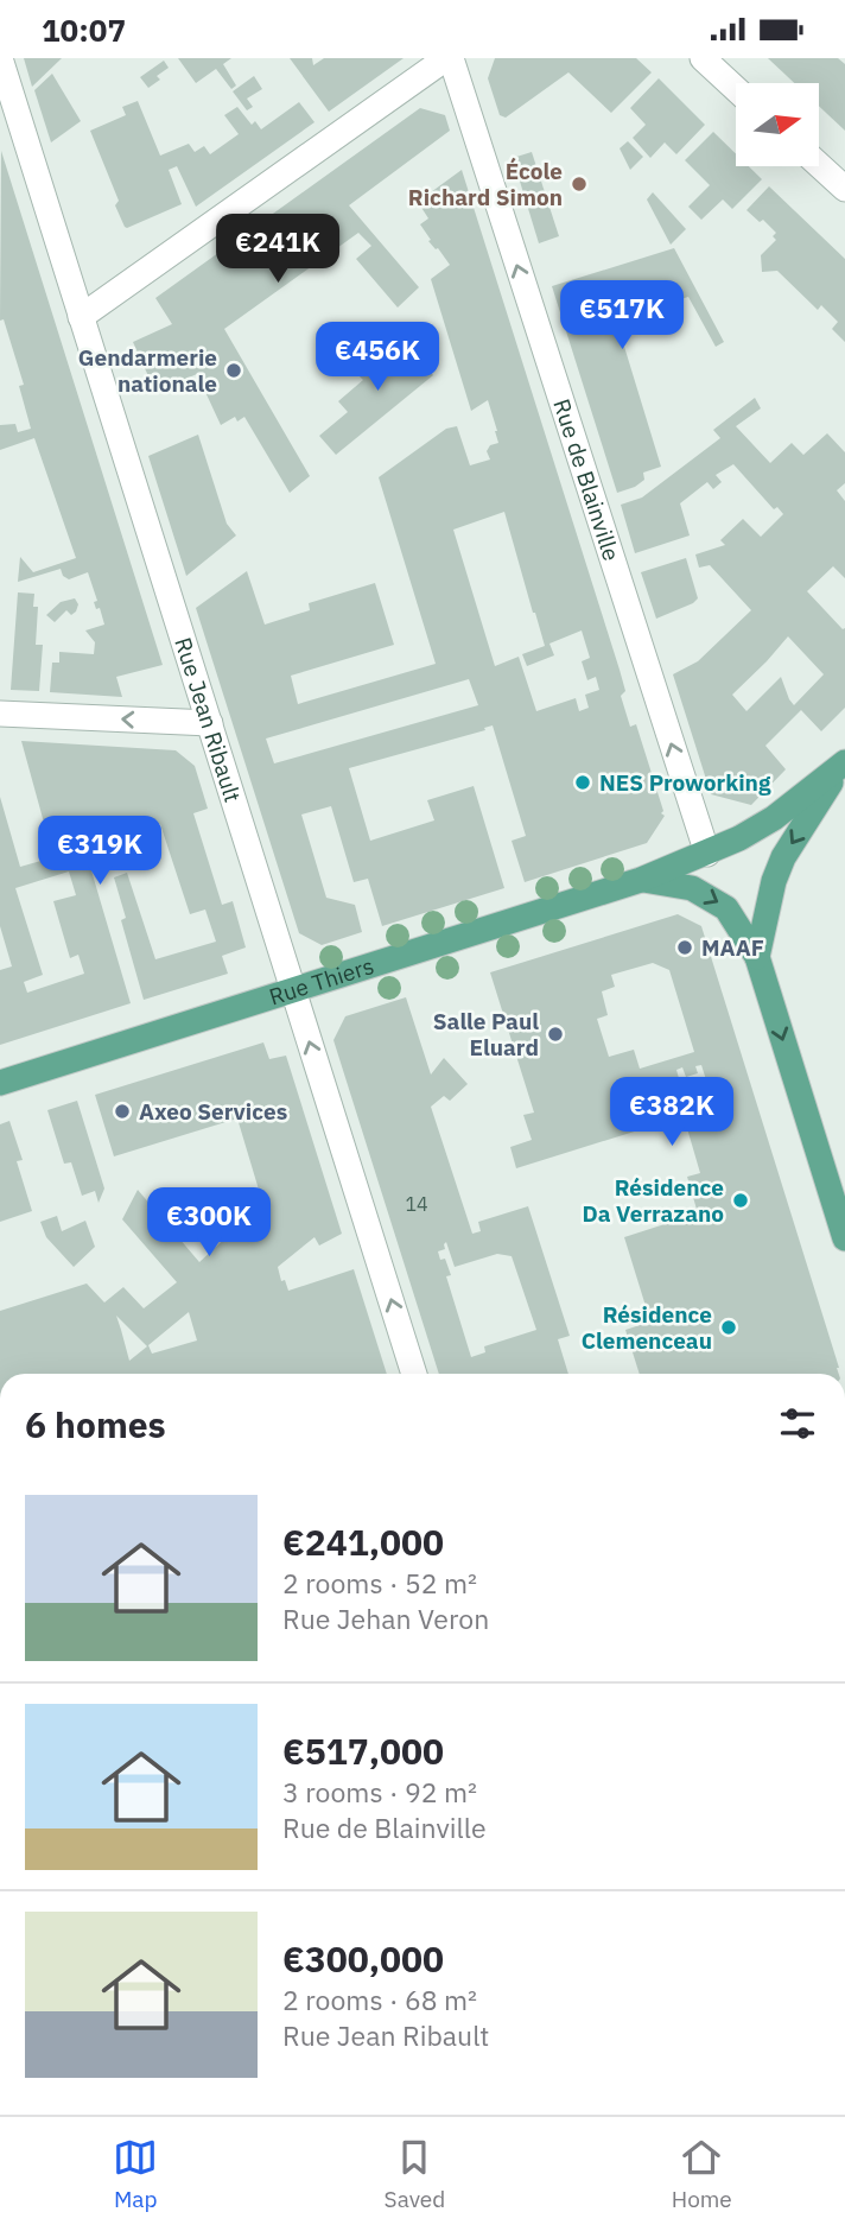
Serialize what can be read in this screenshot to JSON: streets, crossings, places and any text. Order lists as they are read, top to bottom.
{
  "streets": {
    "main road": ["Rue Thiers"],
    "street": ["Rue de Blainville", "Rue Jean Ribault"]
  },
  "crossings": [
    ["Rue de Blainville", "Rue Thiers"],
    ["Rue Jean Ribault", "Rue Thiers"]
  ],
  "one_way": ["Rue de Blainville"],
  "places": [
    "École Richard Simon",
    "Gendarmerie nationale",
    "NES Proworking",
    "MAAF",
    "Salle Paul Eluard",
    "Axeo Services",
    "Résidence Da Verrazano",
    "Résidence Clemenceau"
  ],
  "house_numbers": ["14"],
  "north": "right",
  "page": {
    "status": "10:07",
    "price": [
      "€241K",
      "€517K",
      "€456K",
      "€319K",
      "€382K",
      "€300K"
    ],
    "heading": "6 homes",
    "list": [
      {
        "name": "€241,000",
        "note": "2 rooms · 52 m² · Rue Jehan Veron"
      },
      {
        "name": "€517,000",
        "note": "3 rooms · 92 m² · Rue de Blainville"
      },
      {
        "name": "€300,000",
        "note": "2 rooms · 68 m² · Rue Jean Ribault"
      }
    ],
    "tabs": ["Map", "Saved", "Home"]
  }
}
